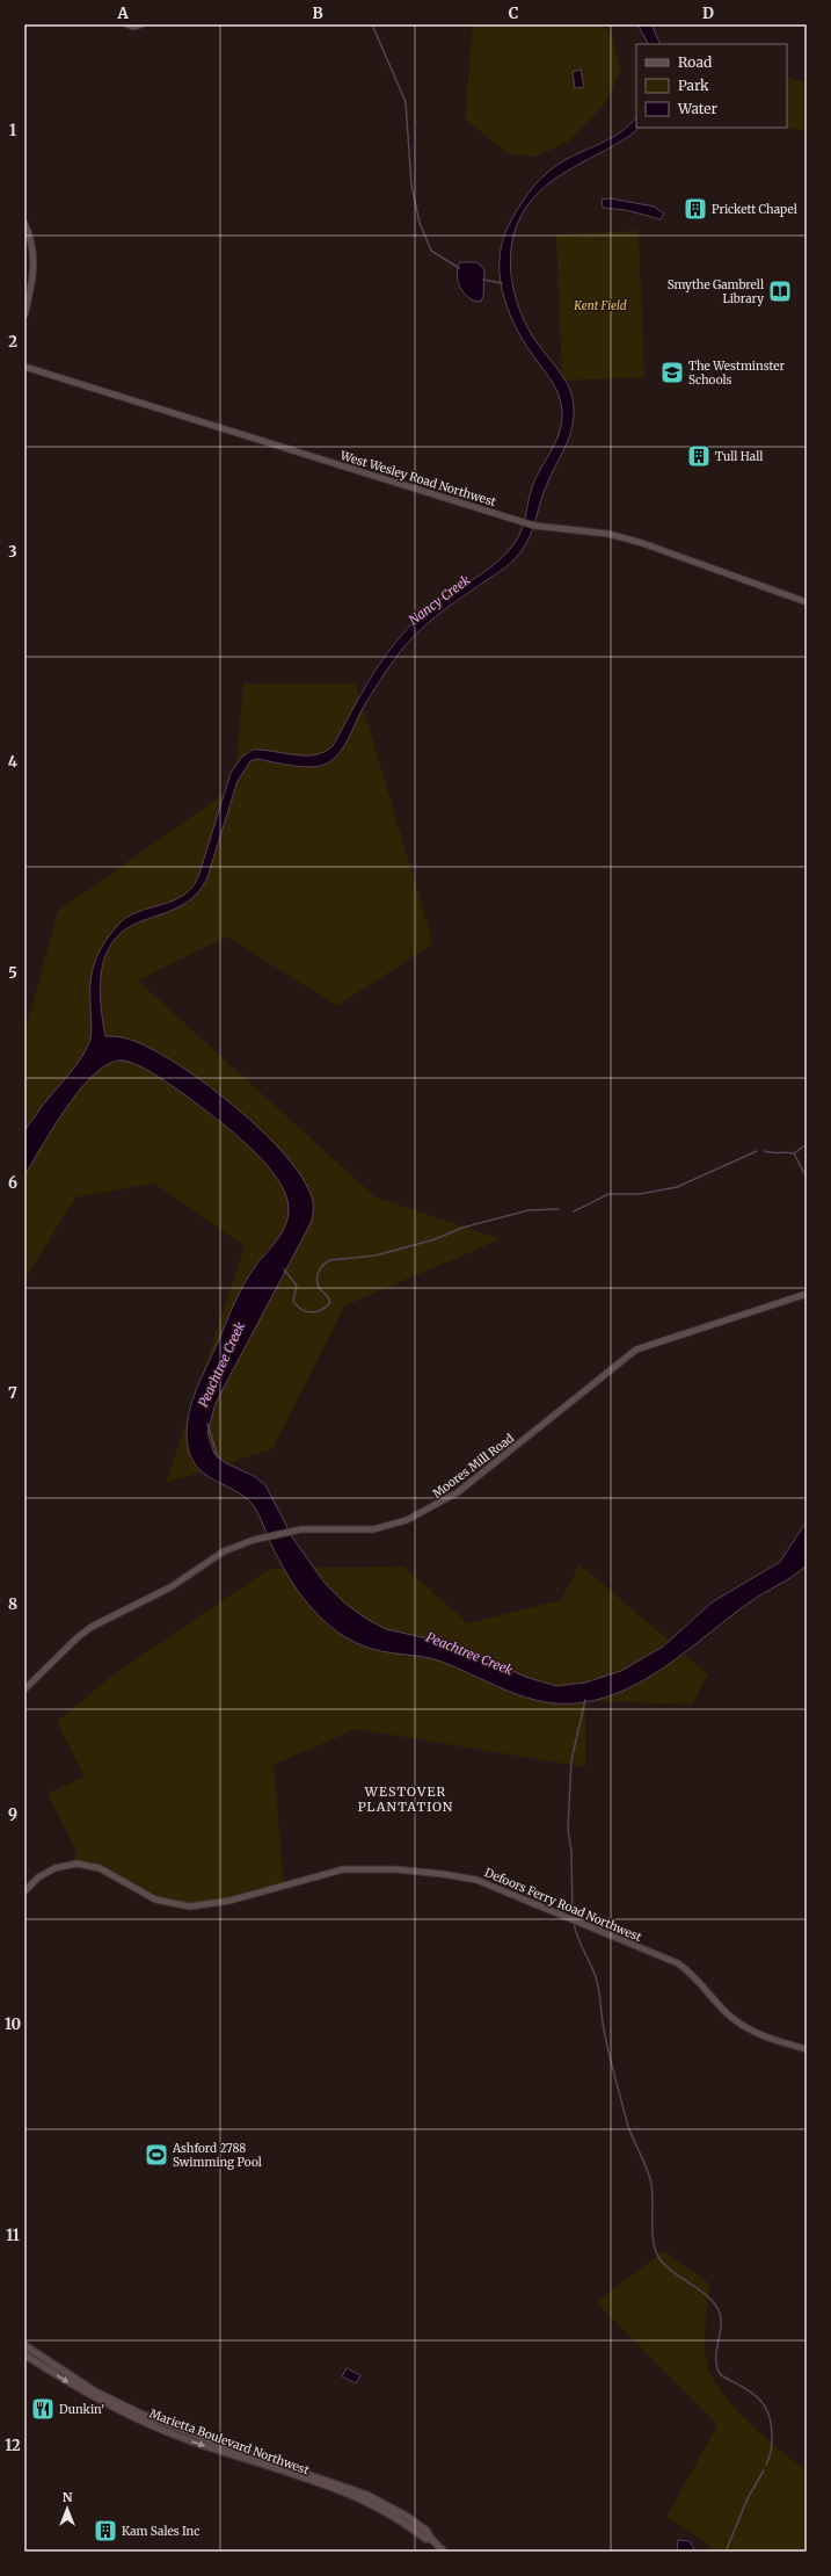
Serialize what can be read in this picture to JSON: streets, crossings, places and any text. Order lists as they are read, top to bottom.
{
  "streets": {
    "main road": ["Marietta Boulevard Northwest"],
    "street": ["West Wesley Road Northwest", "Moores Mill Road", "Defoors Ferry Road Northwest"]
  },
  "districts": ["WESTOVER PLANTATION"],
  "water": ["Nancy Creek", "Peachtree Creek"],
  "parks": ["Kent Field"],
  "places": {
    "building": ["Prickett Chapel", "Tull Hall", "Kam Sales Inc"],
    "library": ["Smythe Gambrell Library"],
    "school or university": ["The Westminster Schools"],
    "sports": ["Ashford 2788 Swimming Pool"],
    "restaurant": ["Dunkin'"]
  },
  "legend": ["Road", "Park", "Water"],
  "north": "top",
  "grid": {
    "columns": [
      "A",
      "B",
      "C",
      "D"
    ],
    "rows": [
      "1",
      "2",
      "3",
      "4",
      "5",
      "6",
      "7",
      "8",
      "9",
      "10",
      "11",
      "12"
    ]
  }
}
